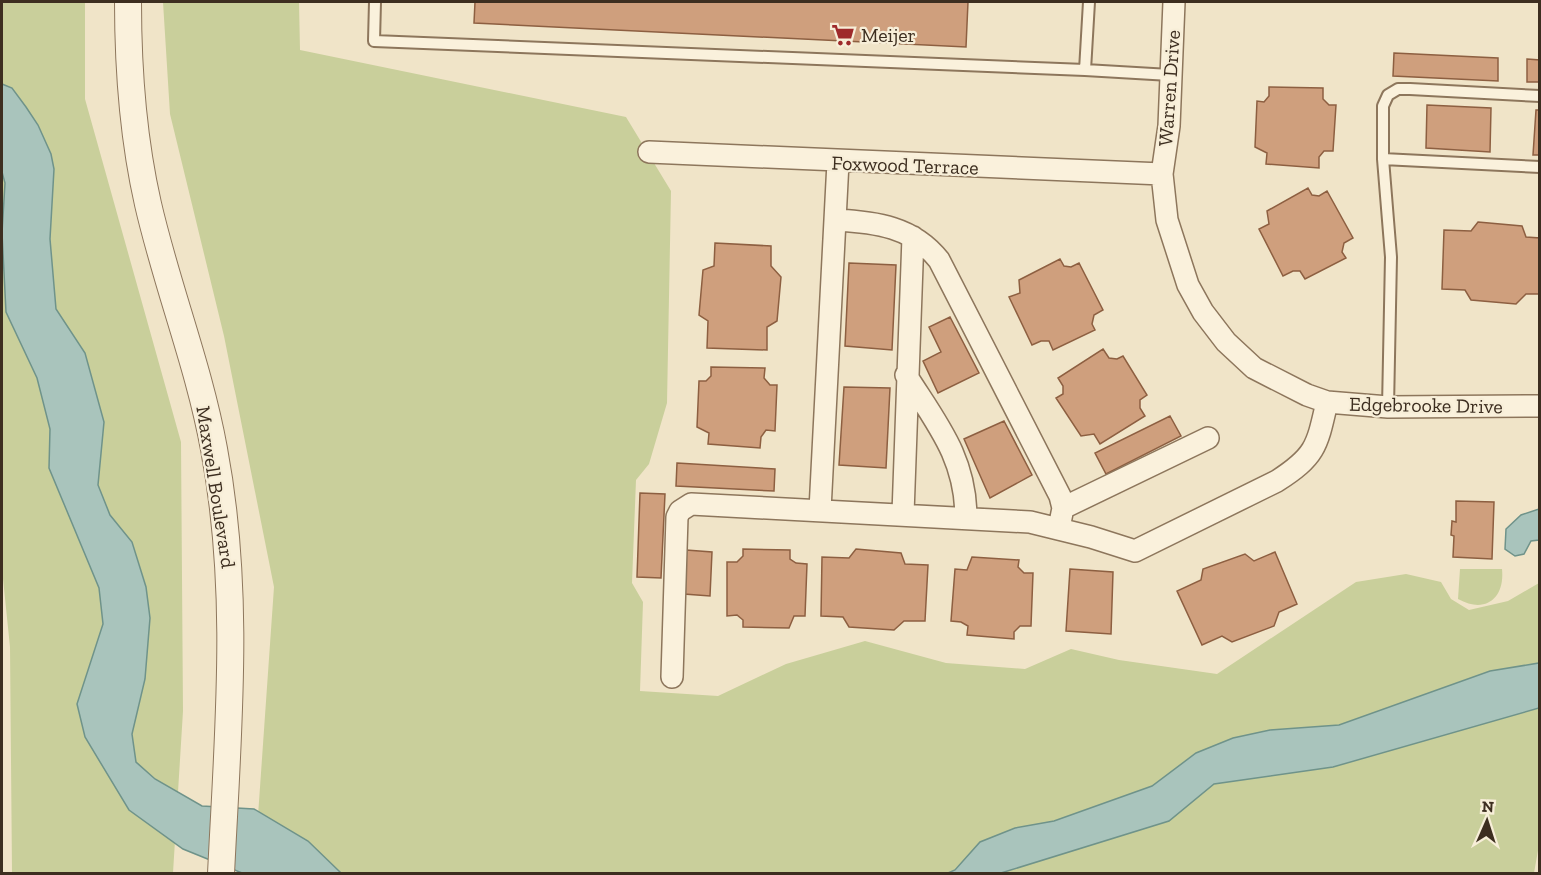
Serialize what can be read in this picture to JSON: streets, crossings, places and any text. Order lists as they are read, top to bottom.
{
  "streets": {
    "street": [
      "Warren Drive",
      "Foxwood Terrace",
      "Edgebrooke Drive",
      "Maxwell Boulevard"
    ]
  },
  "crossings": [
    ["Warren Drive", "Foxwood Terrace"],
    ["Warren Drive", "Edgebrooke Drive"],
    ["Foxwood Terrace", "Edgebrooke Drive"]
  ],
  "places": {
    "supermarket": ["Meijer"]
  },
  "north": "top"
}
